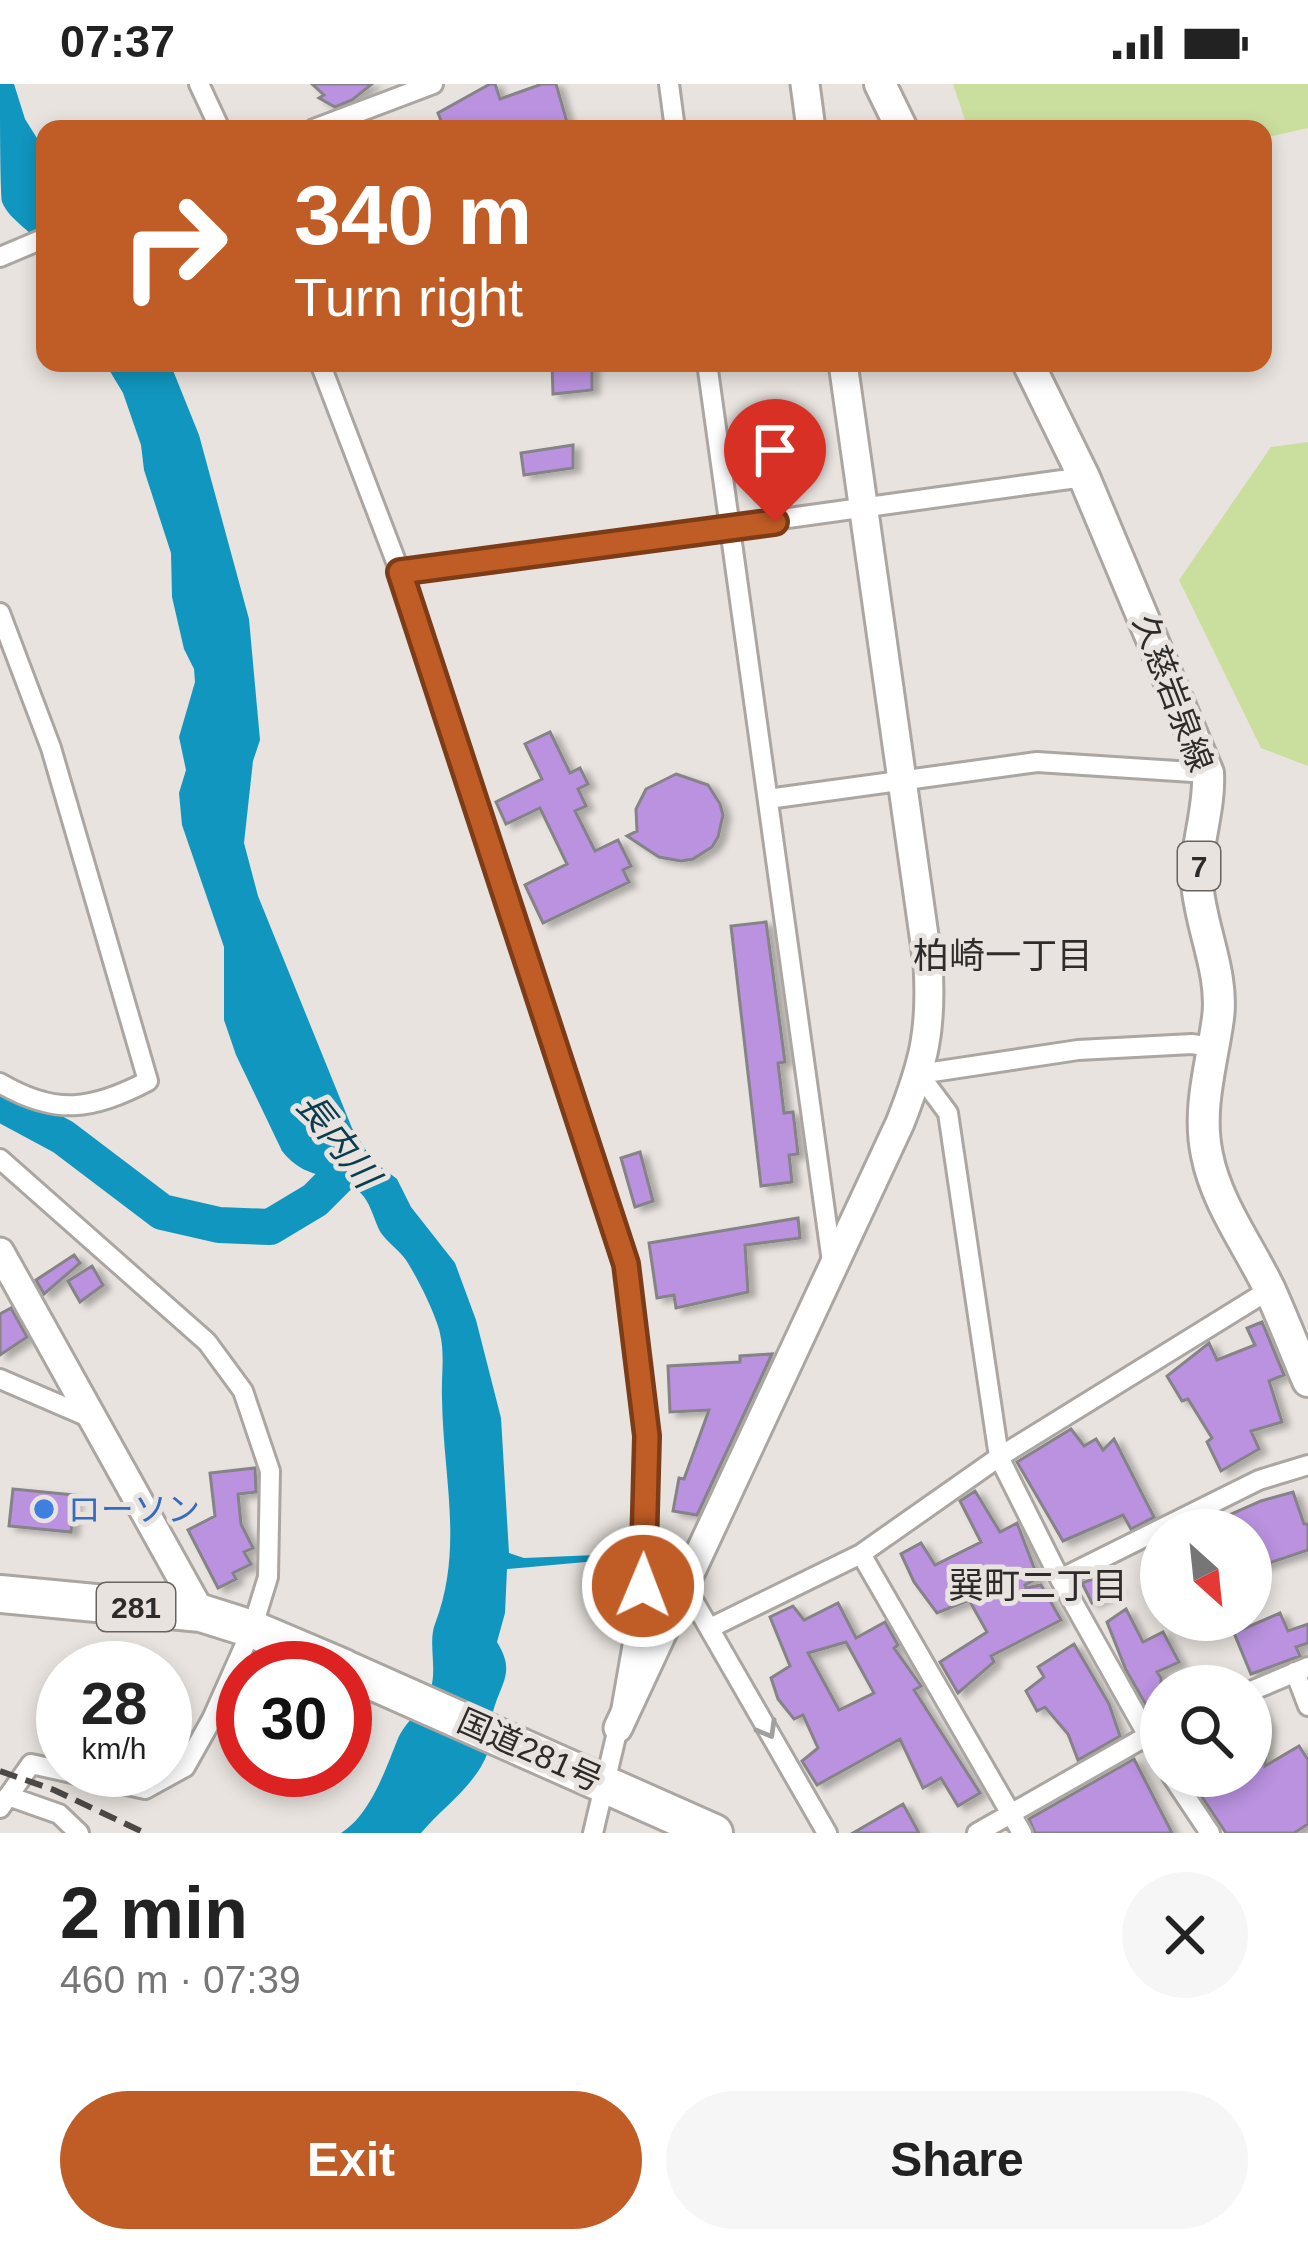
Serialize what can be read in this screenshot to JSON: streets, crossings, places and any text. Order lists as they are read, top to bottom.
{
  "streets": {
    "highway": ["281", "国道281号"],
    "main road": ["久慈岩泉線", "7"]
  },
  "districts": ["柏崎一丁目", "巽町二丁目"],
  "water": ["長内川"],
  "places": ["ローソン"],
  "north": "bottom right",
  "page": {
    "status": "07:37",
    "turn": ["340 m", "Turn right"],
    "speed": "28 km/h",
    "limit": "30",
    "heading": ["2 min", "460 m · 07:39"],
    "buttons": ["Exit", "Share"]
  }
}
